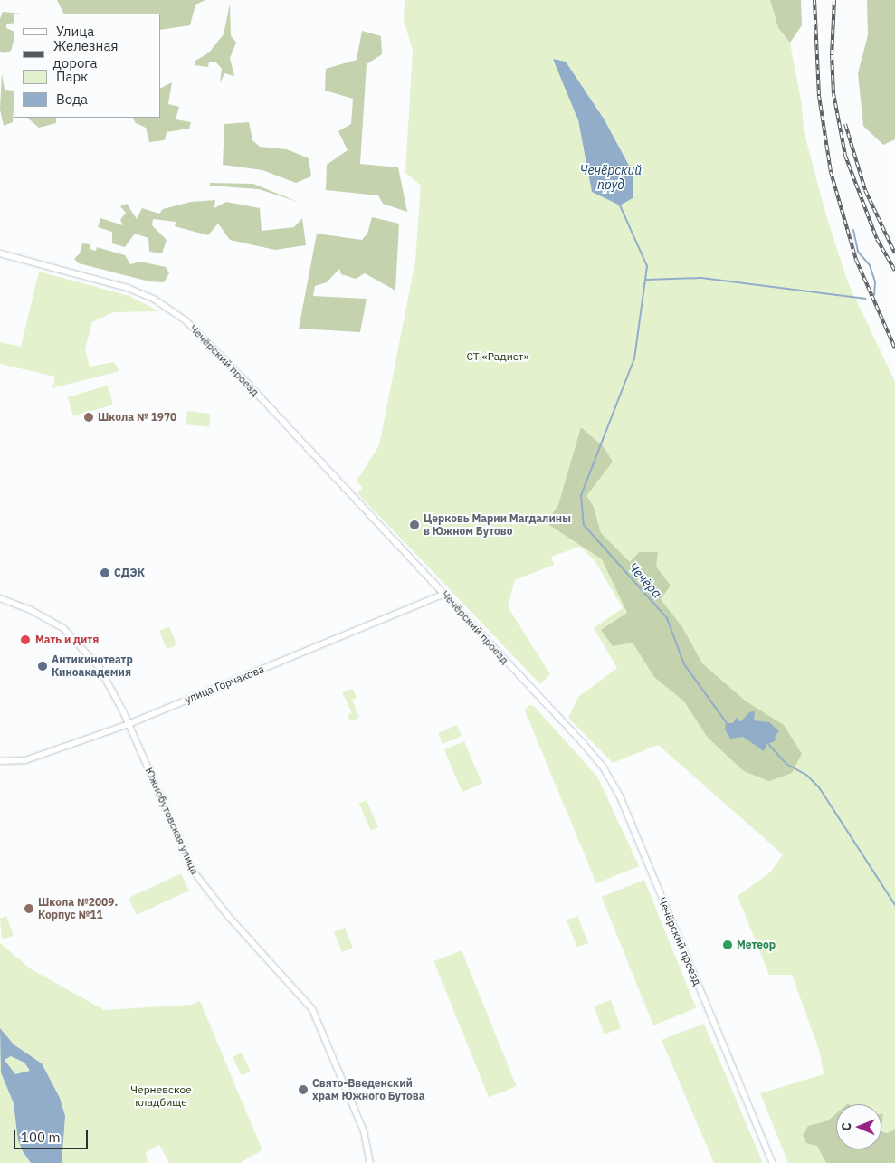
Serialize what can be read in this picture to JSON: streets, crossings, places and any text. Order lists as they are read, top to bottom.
{
  "streets": {
    "main road": ["Чечёрский проезд", "улица Горчакова", "Южнобутовская улица"]
  },
  "crossings": [
    ["Чечёрский проезд", "улица Горчакова"],
    ["улица Горчакова", "Южнобутовская улица"]
  ],
  "water": ["Чечёрский пруд", "Чечёра"],
  "parks": ["СТ «Радист»", "Черневское кладбище"],
  "places": [
    "Школа № 1970",
    "Церковь Марии Магдалины в Южном Бутово",
    "СДЭК",
    "Мать и дитя",
    "Антикинотеатр Киноакадемия",
    "Школа №2009. Корпус №11",
    "Метеор",
    "Свято-Введенский храм Южного Бутова"
  ],
  "legend": [
    "Улица",
    "Железная дорога",
    "Парк",
    "Вода"
  ],
  "scale_bar": "100 m",
  "north": "left"
}
